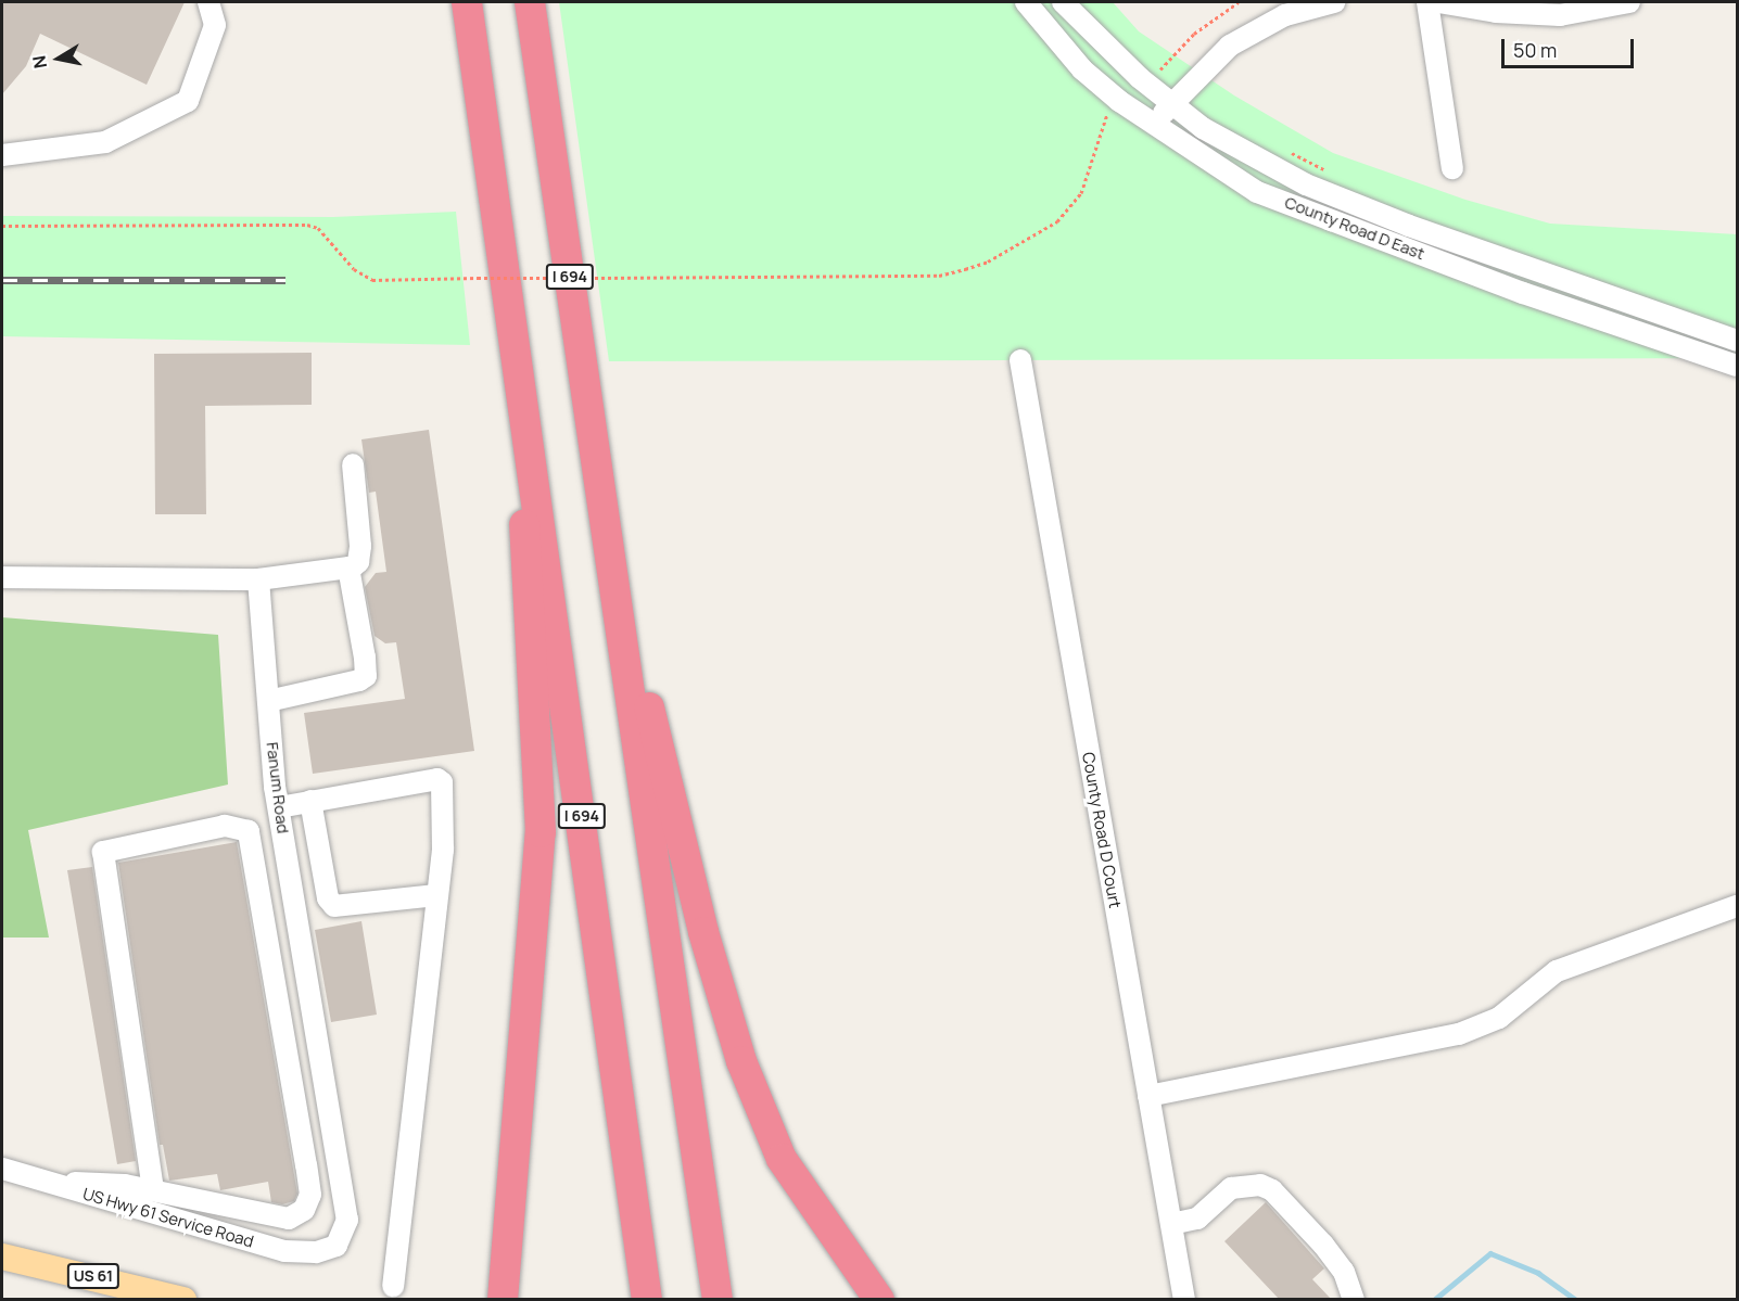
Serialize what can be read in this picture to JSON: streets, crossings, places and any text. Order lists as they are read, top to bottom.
{
  "streets": {
    "highway": ["I 694"],
    "main road": ["US 61"],
    "street": [
      "County Road D East",
      "Fanum Road",
      "County Road D Court",
      "US Hwy 61 Service Road"
    ]
  },
  "crossings": [
    ["Fanum Road", "US Hwy 61 Service Road"]
  ],
  "scale_bar": "50 m",
  "north": "left"
}
